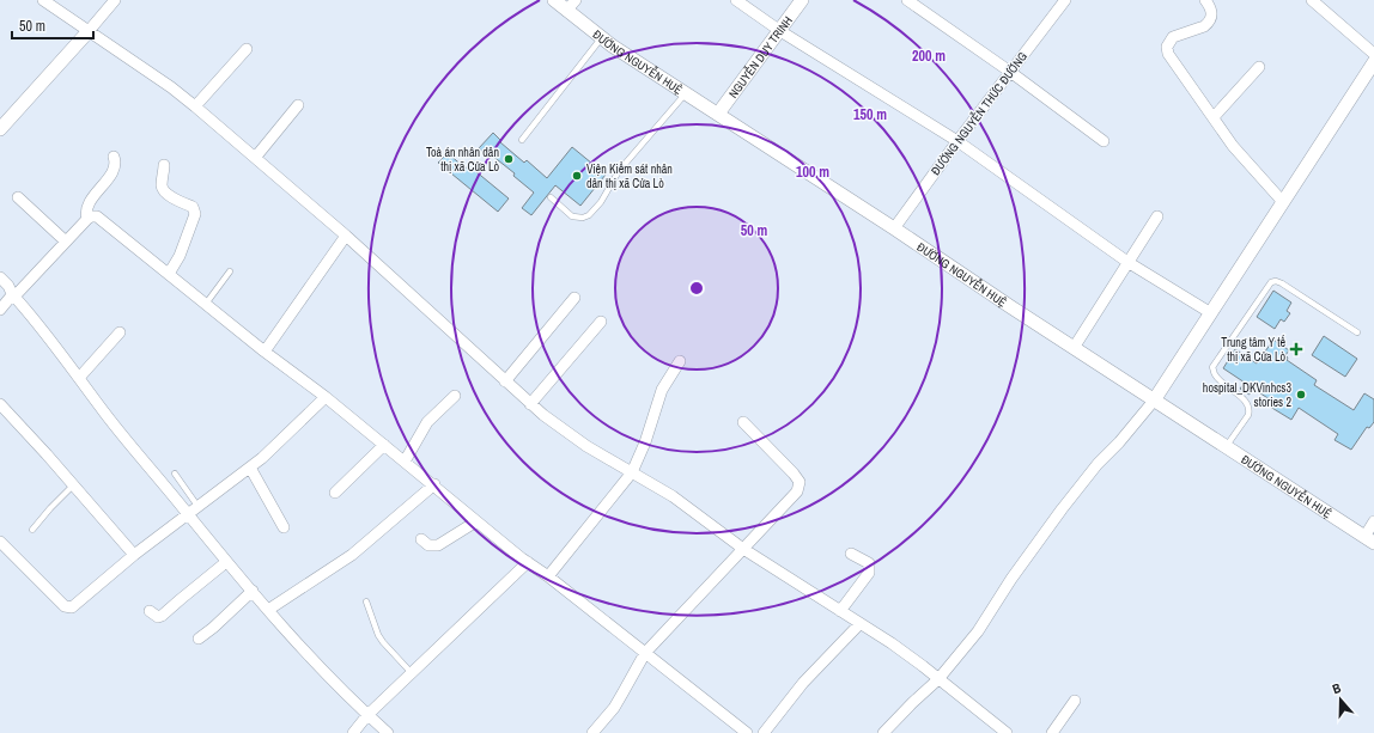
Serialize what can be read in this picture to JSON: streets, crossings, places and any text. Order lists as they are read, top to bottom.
{
  "streets": {
    "street": ["NGUYỄN DUY TRINH", "ĐƯỜNG NGUYỄN HUỆ", "ĐƯỜNG NGUYỄN THỨC ĐƯỜNG"]
  },
  "crossings": [
    ["NGUYỄN DUY TRINH", "ĐƯỜNG NGUYỄN HUỆ"],
    ["ĐƯỜNG NGUYỄN HUỆ", "ĐƯỜNG NGUYỄN THỨC ĐƯỜNG"]
  ],
  "places": {
    "other": ["Toà án nhân dân thị xã Cửa Lò", "Viện Kiểm sát nhân dân thị xã Cửa Lò", "hospital_DKVinhcs3 stories 2"],
    "health": ["Trung tâm Y tế thị xã Cửa Lò"]
  },
  "scale_bar": "50 m",
  "north": "top",
  "rings": [
    "200 m",
    "150 m",
    "100 m",
    "50 m"
  ]
}
